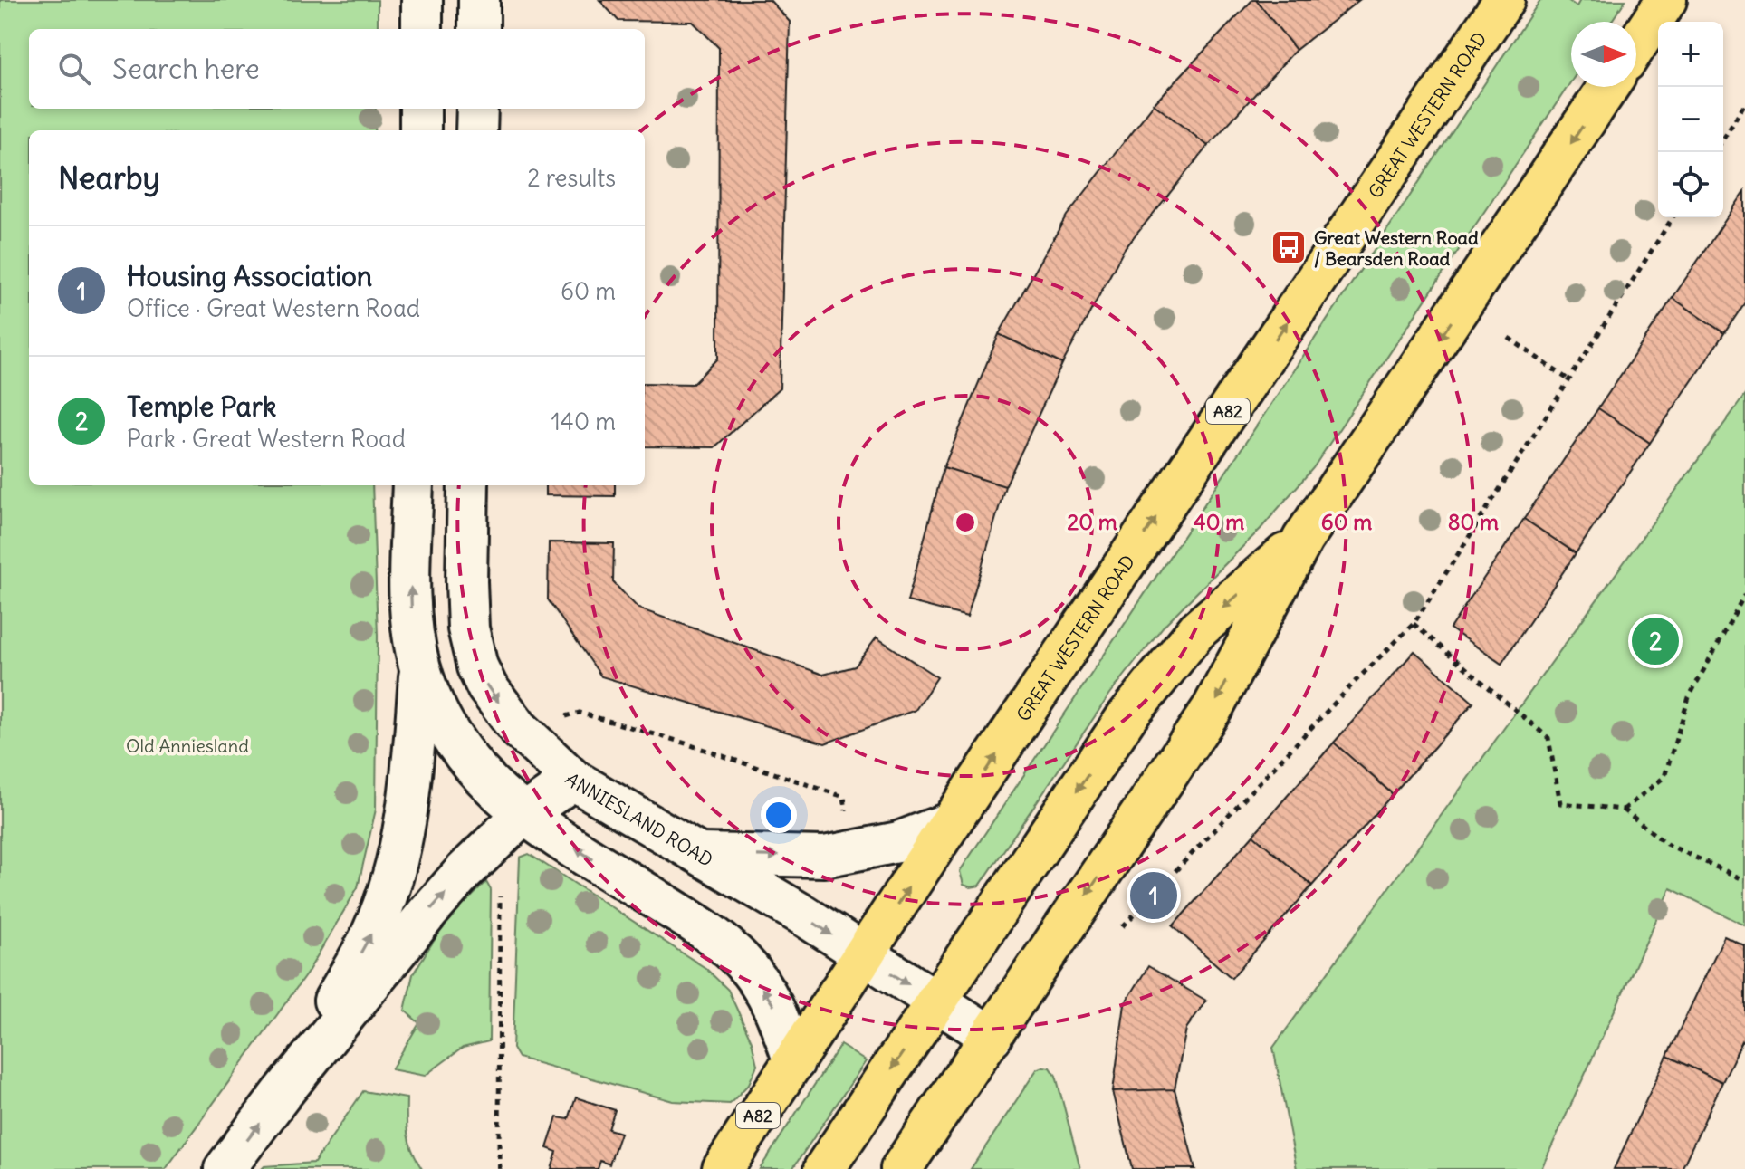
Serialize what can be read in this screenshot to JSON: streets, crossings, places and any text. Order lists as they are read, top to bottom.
{
  "streets": {
    "main road": ["GREAT WESTERN ROAD", "A82"],
    "street": ["ANNIESLAND ROAD"]
  },
  "crossings": [
    ["GREAT WESTERN ROAD", "ANNIESLAND ROAD"]
  ],
  "parks": ["Old Anniesland"],
  "places": {
    "bus stop": ["Great Western Road / Bearsden Road"]
  },
  "north": "right",
  "page": {
    "map_buttons": ["+", "−"],
    "search": "Search here",
    "heading": ["Nearby", "2 results"],
    "list": [
      {
        "mark": "1",
        "name": "Housing Association",
        "note": "Office · Great Western Road",
        "value": "60 m"
      },
      {
        "mark": "2",
        "name": "Temple Park",
        "note": "Park · Great Western Road",
        "value": "140 m"
      }
    ],
    "pins": ["2", "1"]
  },
  "rings": [
    "20 m",
    "40 m",
    "60 m",
    "80 m"
  ]
}
